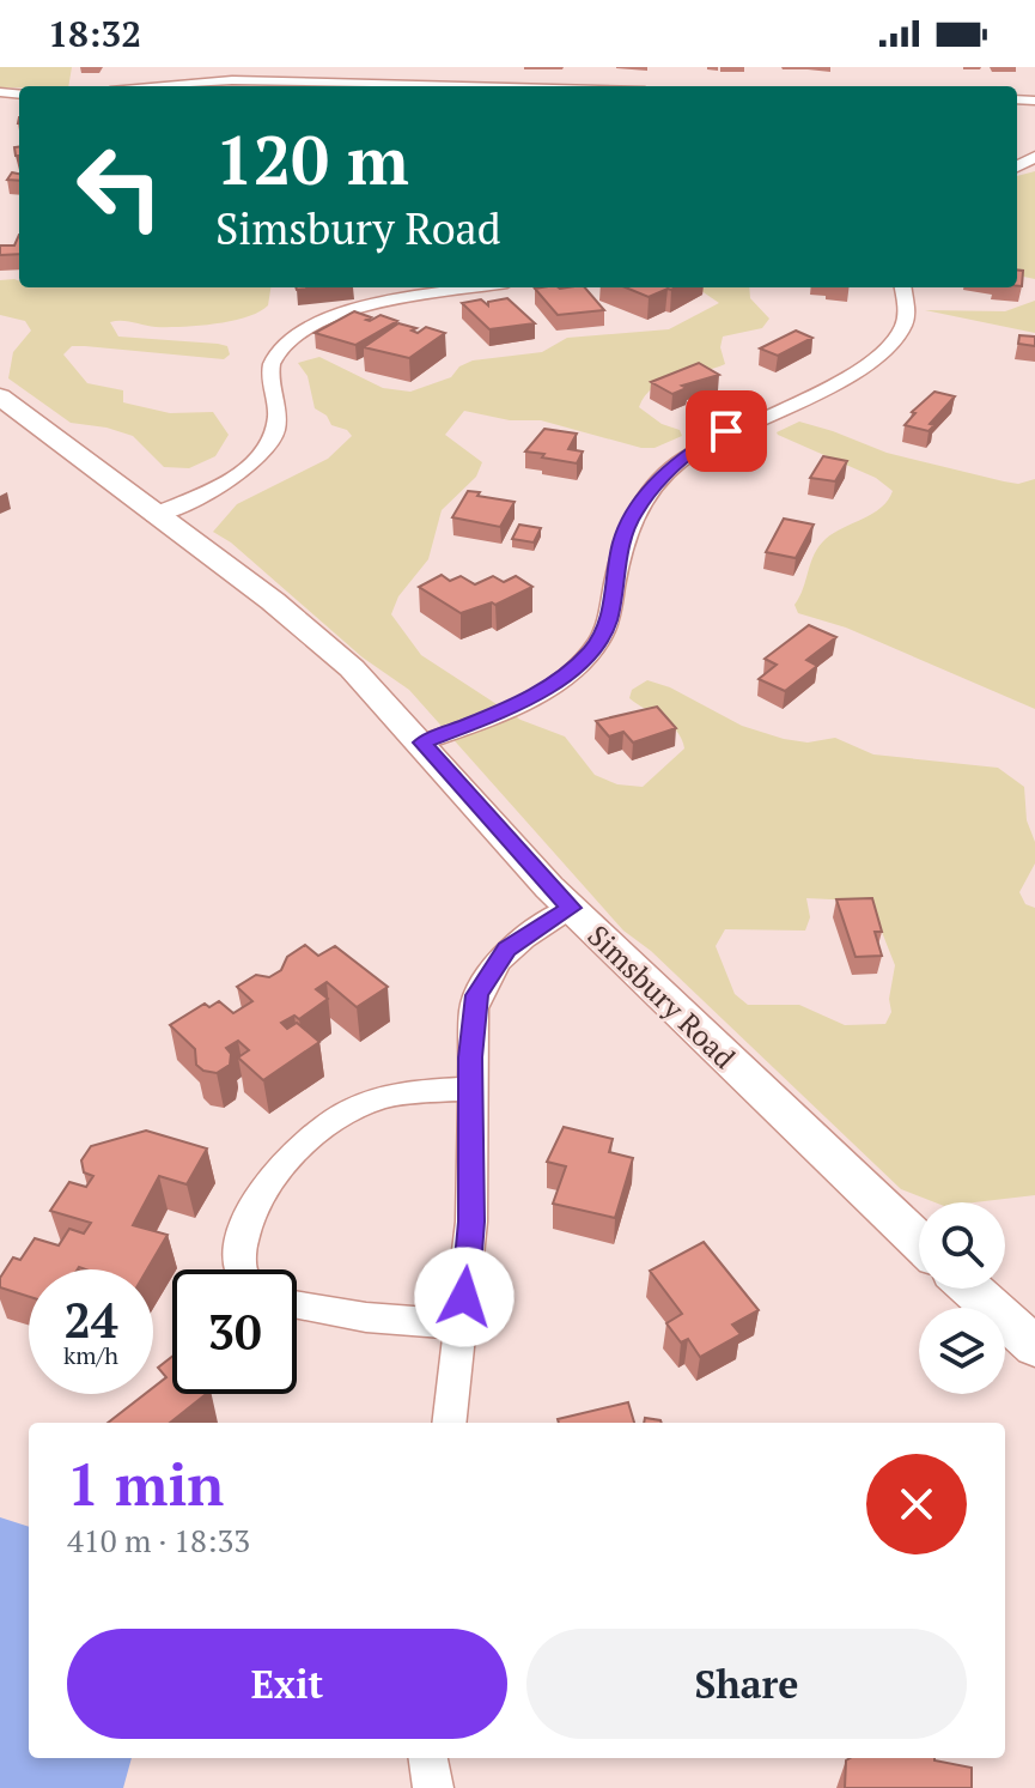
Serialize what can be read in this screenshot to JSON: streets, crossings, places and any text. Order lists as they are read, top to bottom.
{
  "streets": {
    "main road": ["Simsbury Road"]
  },
  "page": {
    "status": "18:32",
    "turn": ["120 m", "Simsbury Road"],
    "speed": "24 km/h",
    "limit": "30",
    "heading": ["1 min", "410 m · 18:33"],
    "buttons": ["Exit", "Share"]
  }
}
